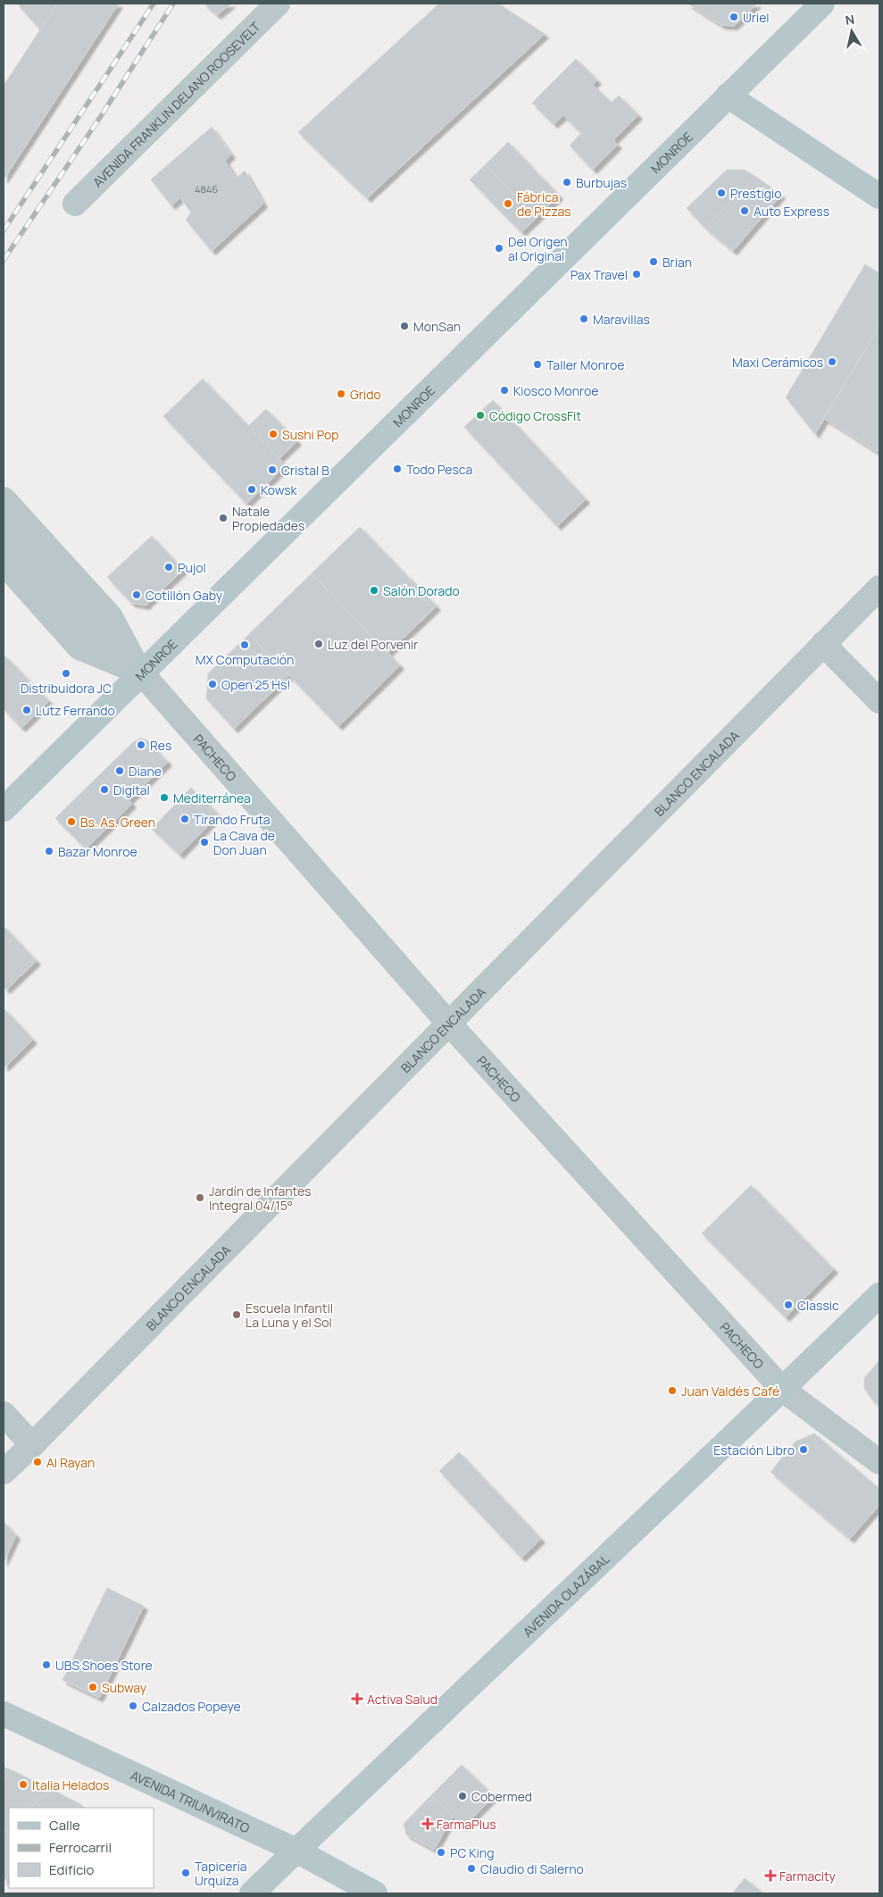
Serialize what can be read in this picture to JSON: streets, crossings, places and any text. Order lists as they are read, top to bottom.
{
  "streets": {
    "main road": ["MONROE", "AVENIDA OLAZÁBAL", "AVENIDA TRIUNVIRATO"],
    "street": ["AVENIDA FRANKLIN DELANO ROOSEVELT", "PACHECO", "BLANCO ENCALADA"]
  },
  "crossings": [
    ["MONROE", "PACHECO"],
    ["PACHECO", "BLANCO ENCALADA"],
    ["PACHECO", "AVENIDA OLAZÁBAL"],
    ["AVENIDA OLAZÁBAL", "AVENIDA TRIUNVIRATO"]
  ],
  "places": {
    "other": [
      "Uriel",
      "Burbujas",
      "Prestigio",
      "Fábrica de Pizzas",
      "Auto Express",
      "Del Origen al Original",
      "Brian",
      "Pax Travel",
      "Maravillas",
      "MonSan",
      "Maxi Cerámicos",
      "Taller Monroe",
      "Kiosco Monroe",
      "Grido",
      "Código CrossFit",
      "Sushi Pop",
      "Todo Pesca",
      "Cristal B",
      "Kowsk",
      "Natale Propiedades",
      "Pujol",
      "Salón Dorado",
      "Cotillón Gaby",
      "Luz del Porvenir",
      "MX Computación",
      "Distribuidora JC",
      "Open 25 Hs!",
      "Lutz Ferrando",
      "Res",
      "Diane",
      "Digital",
      "Mediterránea",
      "Tirando Fruta",
      "Bs. As. Green",
      "La Cava de Don Juan",
      "Bazar Monroe",
      "Jardín de Infantes Integral 04/15°",
      "Classic",
      "Escuela Infantil La Luna y el Sol",
      "Juan Valdés Café",
      "Estación Libro",
      "Al Rayan",
      "UBS Shoes Store",
      "Subway",
      "Calzados Popeye",
      "Italia Helados",
      "Cobermed",
      "PC King",
      "Claudio di Salerno",
      "Tapicería Urquiza"
    ],
    "health": ["Activa Salud", "FarmaPlus", "Farmacity"]
  },
  "house_numbers": ["4846"],
  "legend": ["Calle", "Ferrocarril", "Edificio"],
  "north": "top"
}
